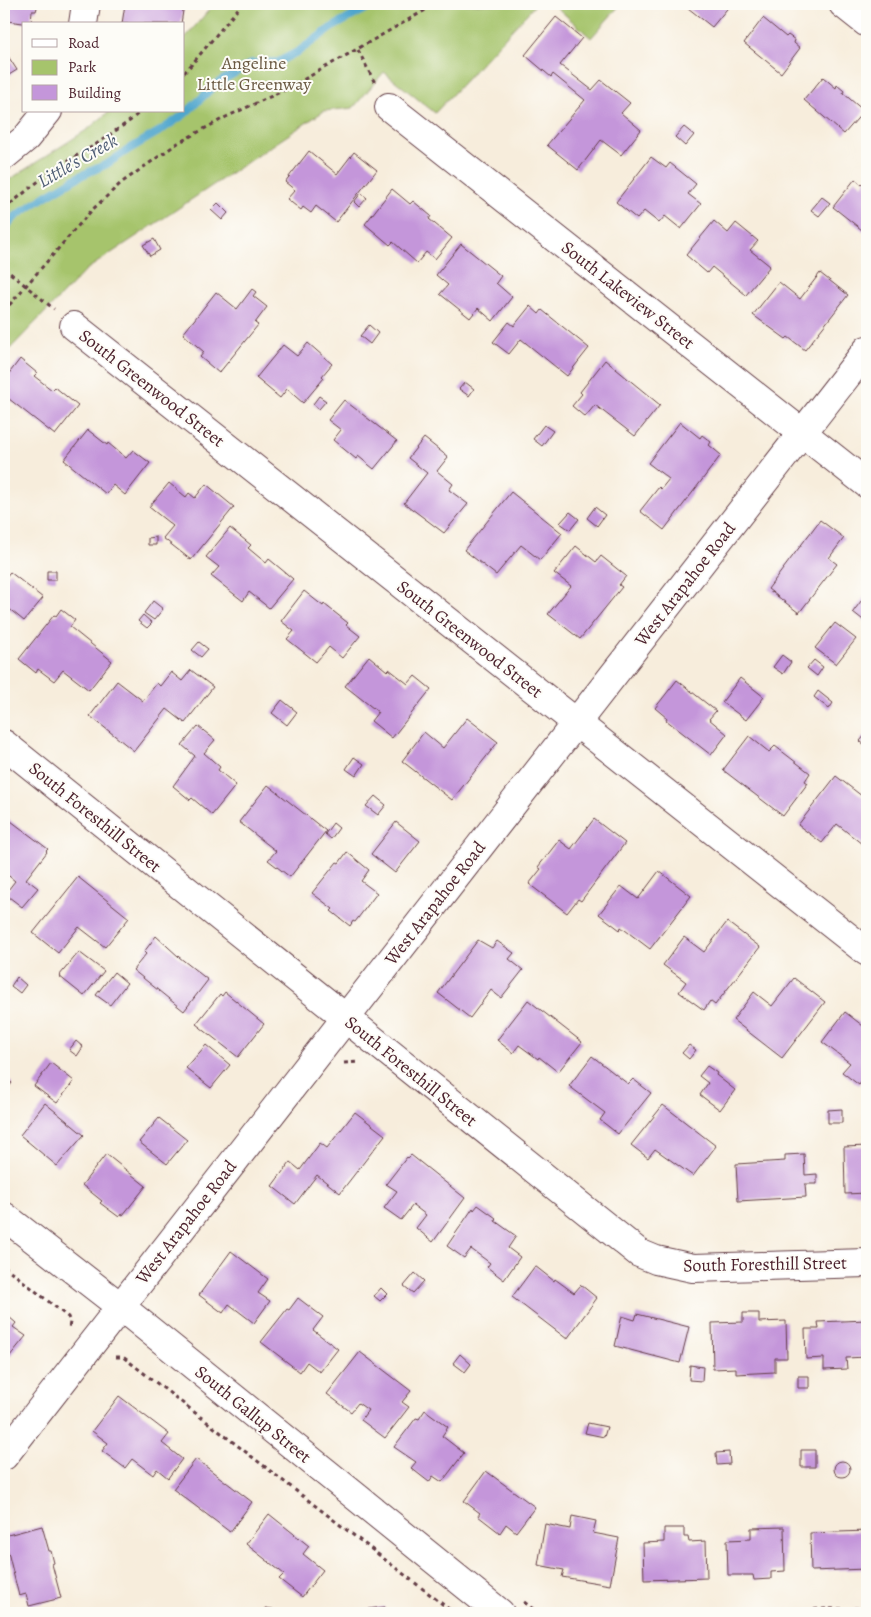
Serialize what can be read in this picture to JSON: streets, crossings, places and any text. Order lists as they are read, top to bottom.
{
  "streets": {
    "street": [
      "South Lakeview Street",
      "South Greenwood Street",
      "West Arapahoe Road",
      "South Foresthill Street",
      "South Gallup Street"
    ]
  },
  "crossings": [
    ["South Lakeview Street", "West Arapahoe Road"],
    ["South Greenwood Street", "West Arapahoe Road"],
    ["West Arapahoe Road", "South Foresthill Street"],
    ["West Arapahoe Road", "South Gallup Street"]
  ],
  "water": ["Little's Creek"],
  "parks": ["Angeline Little Greenway"],
  "legend": ["Road", "Park", "Building"]
}
